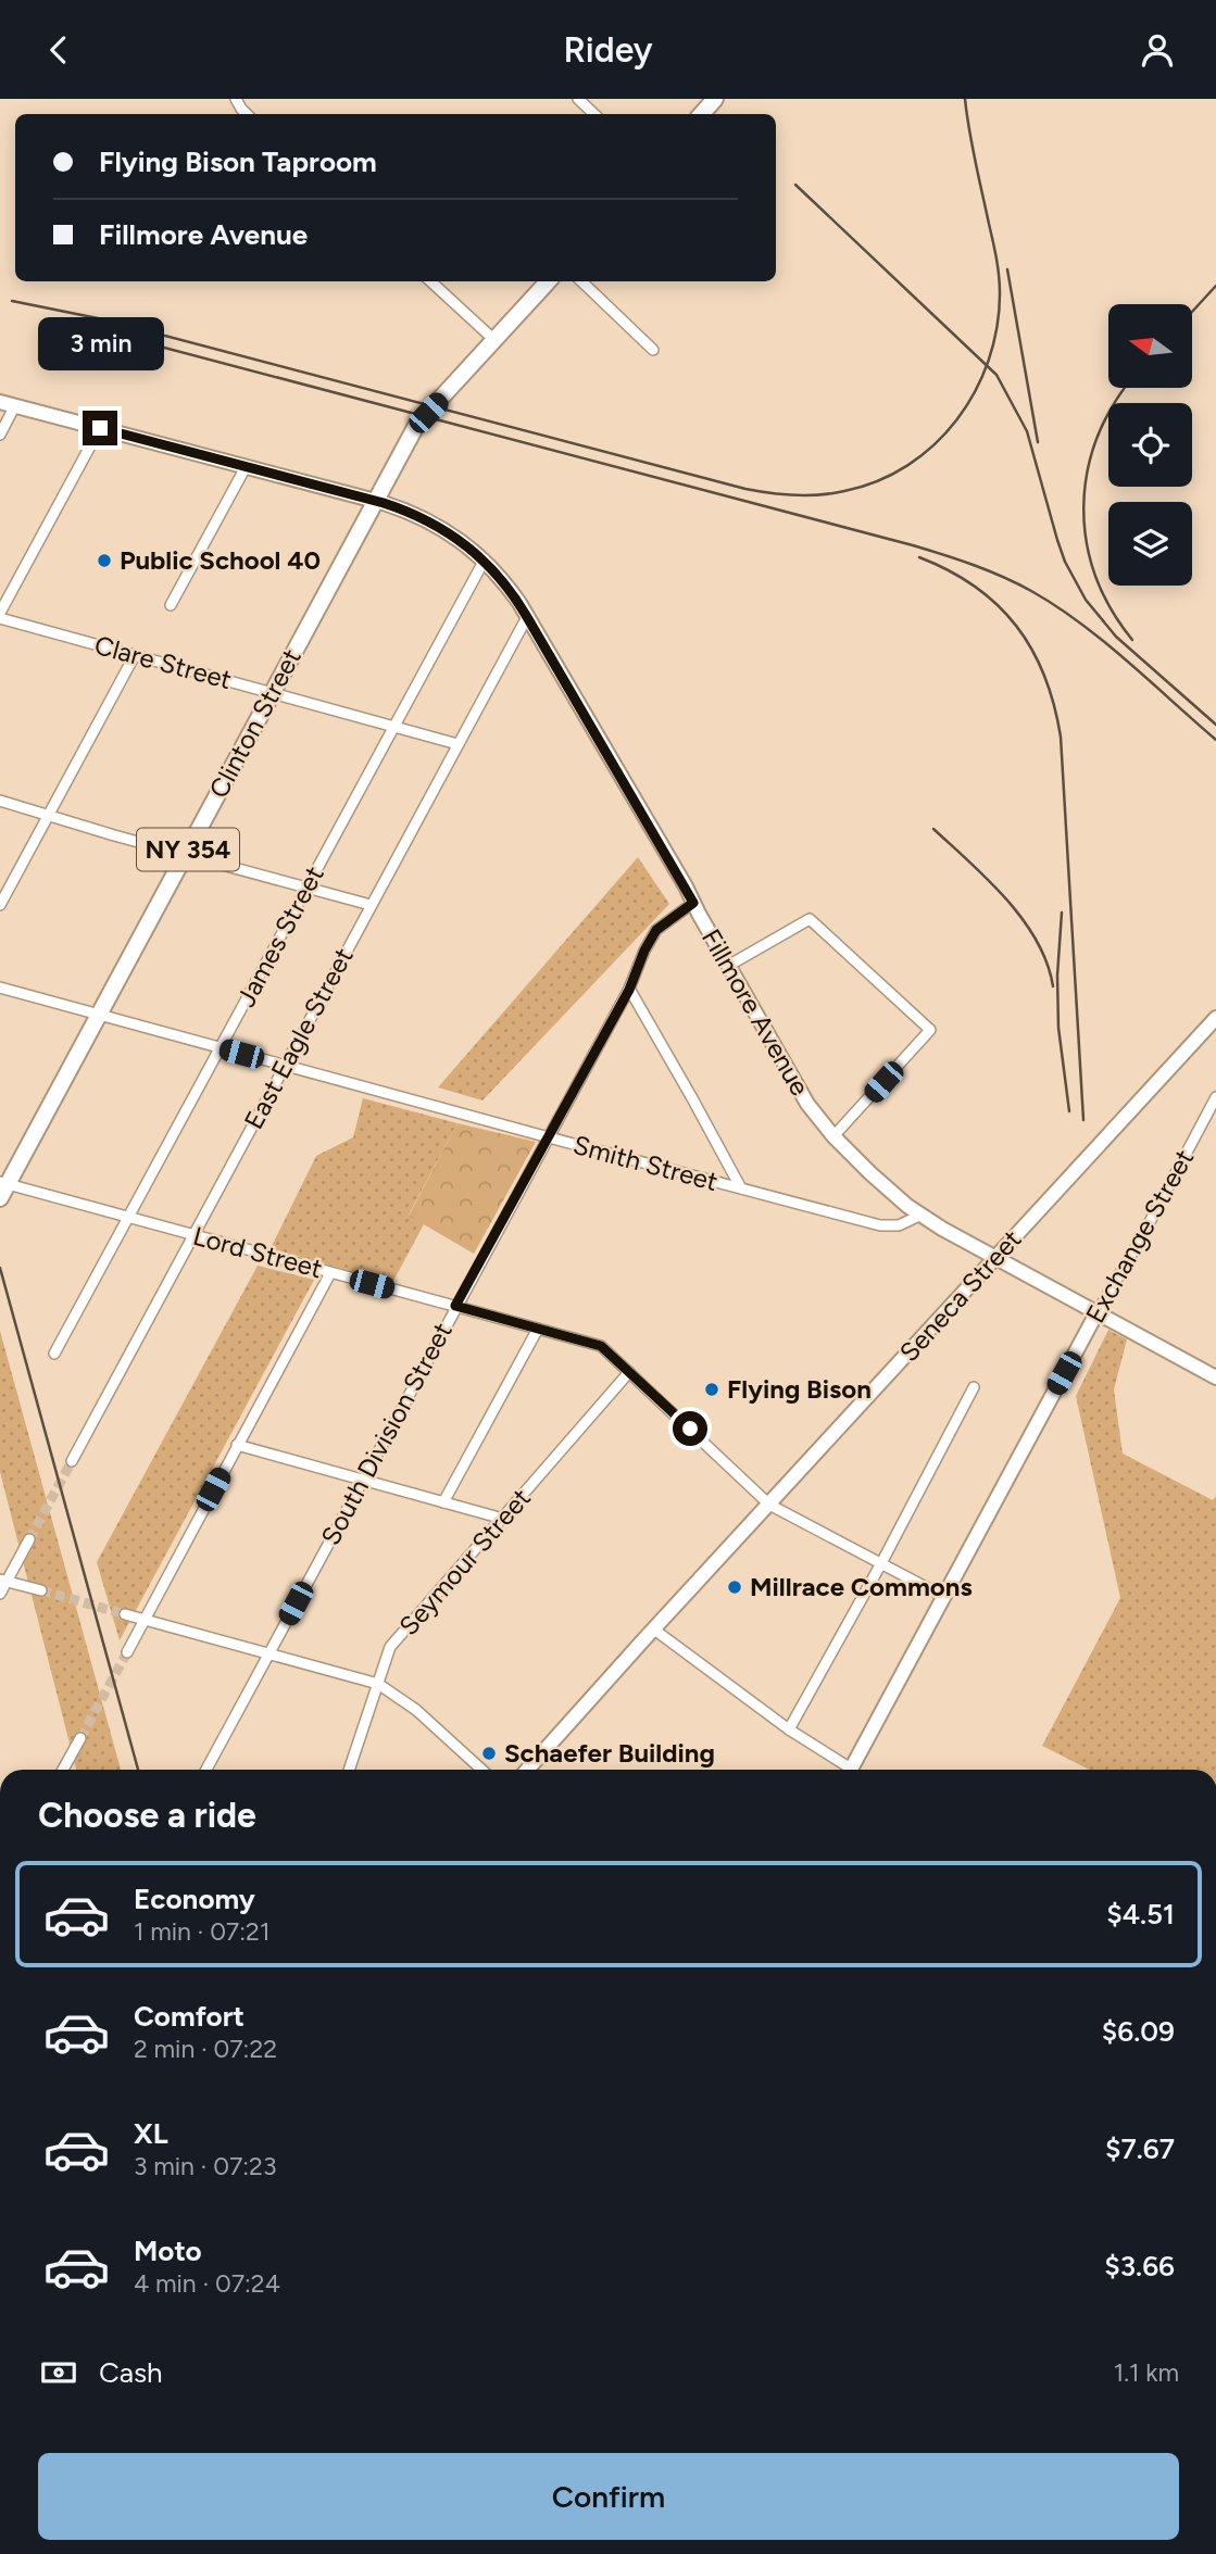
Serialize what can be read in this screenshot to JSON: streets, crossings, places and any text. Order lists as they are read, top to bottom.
{
  "streets": {
    "main road": ["Clinton Street", "NY 354"],
    "street": [
      "Clare Street",
      "James Street",
      "Fillmore Avenue",
      "East Eagle Street",
      "Smith Street",
      "Exchange Street",
      "Lord Street",
      "Seneca Street",
      "South Division Street",
      "Seymour Street"
    ]
  },
  "crossings": [
    ["Clare Street", "Clinton Street"],
    ["Clare Street", "James Street"],
    ["Clare Street", "East Eagle Street"],
    ["Clinton Street", "Fillmore Avenue"],
    ["Clinton Street", "Smith Street"],
    ["Clinton Street", "Lord Street"],
    ["James Street", "Fillmore Avenue"],
    ["James Street", "Smith Street"],
    ["James Street", "Lord Street"],
    ["Fillmore Avenue", "East Eagle Street"],
    ["Fillmore Avenue", "Smith Street"],
    ["Fillmore Avenue", "South Division Street"],
    ["East Eagle Street", "Smith Street"],
    ["East Eagle Street", "Lord Street"],
    ["Smith Street", "South Division Street"],
    ["Exchange Street", "Lord Street"],
    ["Lord Street", "Seneca Street"],
    ["Lord Street", "South Division Street"],
    ["Lord Street", "Seymour Street"]
  ],
  "places": [
    "Public School 40",
    "Flying Bison",
    "Millrace Commons",
    "Schaefer Building"
  ],
  "north": "left",
  "page": {
    "header": "Ridey",
    "banner": ["Flying Bison Taproom", "Fillmore Avenue"],
    "bubble": "3 min",
    "heading": "Choose a ride",
    "list": [
      {
        "name": "Economy",
        "note": "1 min · 07:21",
        "value": "$4.51"
      },
      {
        "name": "Comfort",
        "note": "2 min · 07:22",
        "value": "$6.09"
      },
      {
        "name": "XL",
        "note": "3 min · 07:23",
        "value": "$7.67"
      },
      {
        "name": "Moto",
        "note": "4 min · 07:24",
        "value": "$3.66"
      }
    ],
    "pay": ["Cash", "1.1 km"],
    "buttons": "Confirm"
  }
}
